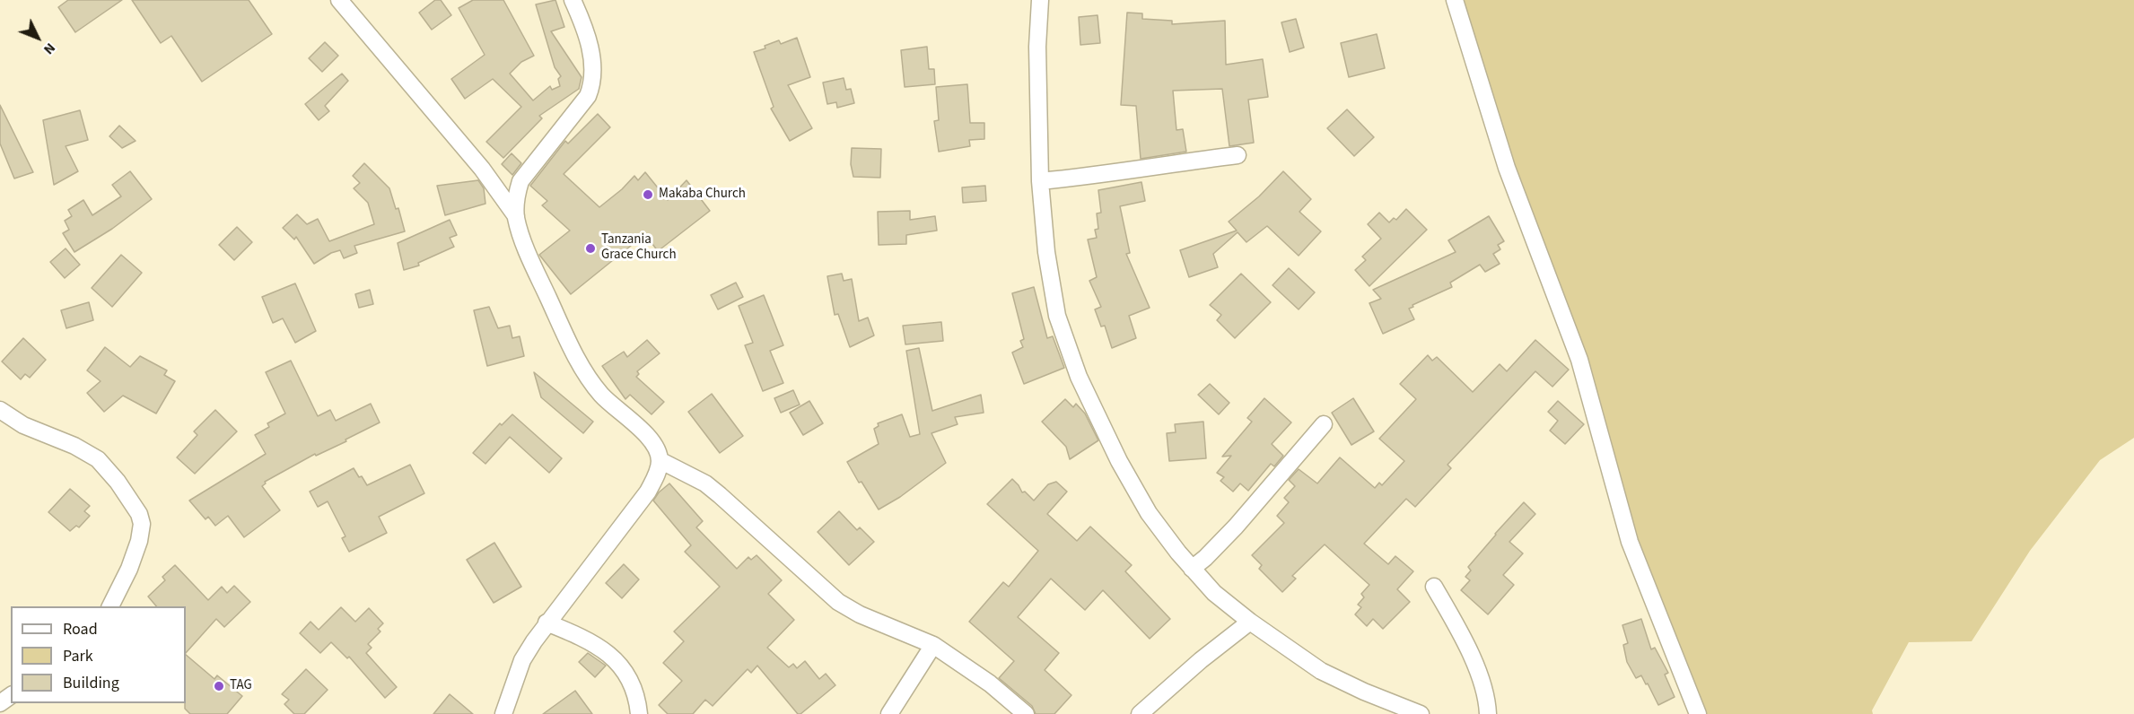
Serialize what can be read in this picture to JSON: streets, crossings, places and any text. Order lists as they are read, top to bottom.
{
  "places": ["Makaba Church", "Tanzania Grace Church", "TAG"],
  "legend": ["Road", "Park", "Building"],
  "north": "bottom right"
}
